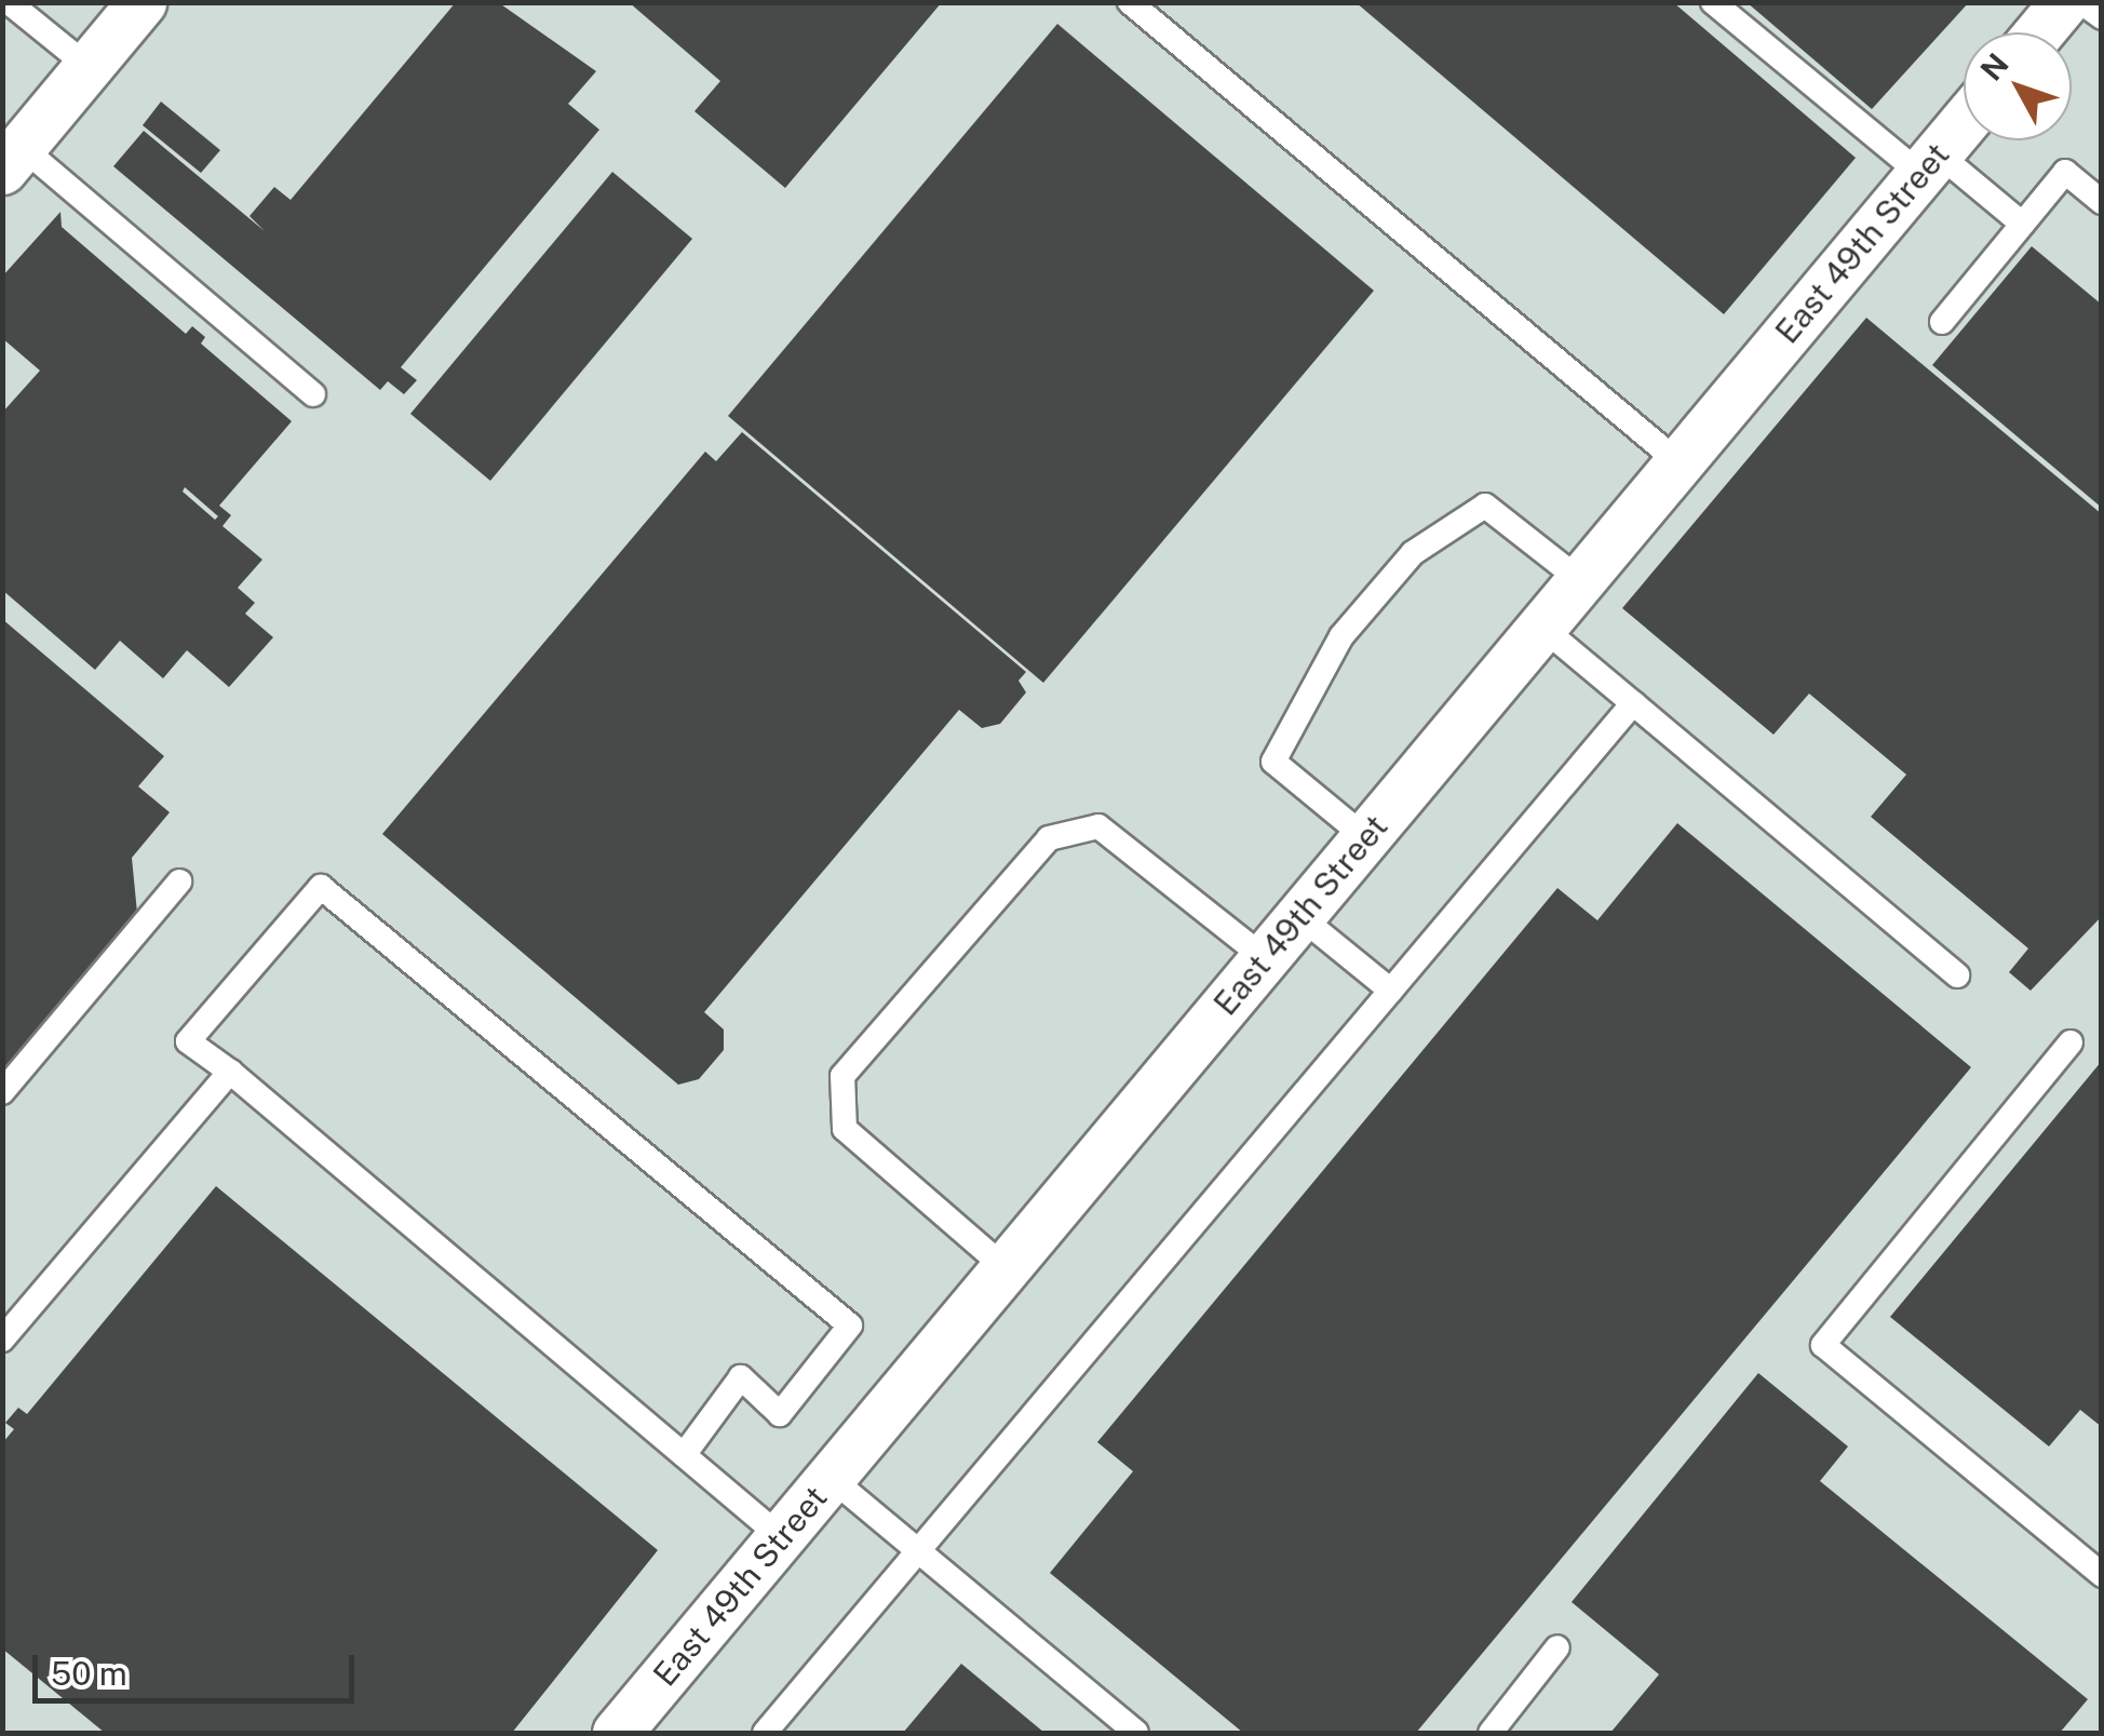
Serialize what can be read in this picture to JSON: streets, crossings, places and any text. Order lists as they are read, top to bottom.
{
  "streets": {
    "street": ["East 49th Street"]
  },
  "scale_bar": "50 m",
  "north": "top left"
}
